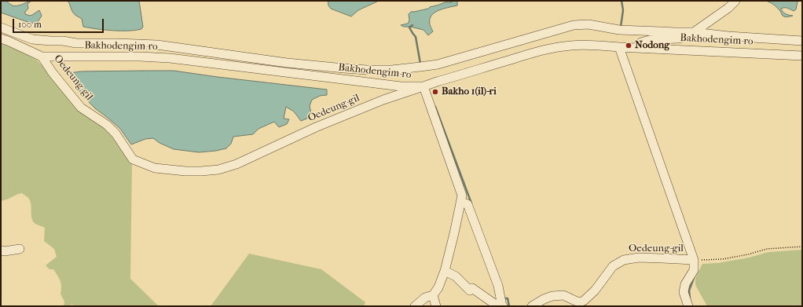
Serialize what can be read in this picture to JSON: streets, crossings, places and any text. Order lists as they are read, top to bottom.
{
  "streets": {
    "street": ["Bakhodengim-ro", "Oedeung-gil"]
  },
  "crossings": [
    ["Bakhodengim-ro", "Oedeung-gil"]
  ],
  "places": ["Nodong", "Bakho 1(il)-ri"],
  "scale_bar": "100 m"
}
